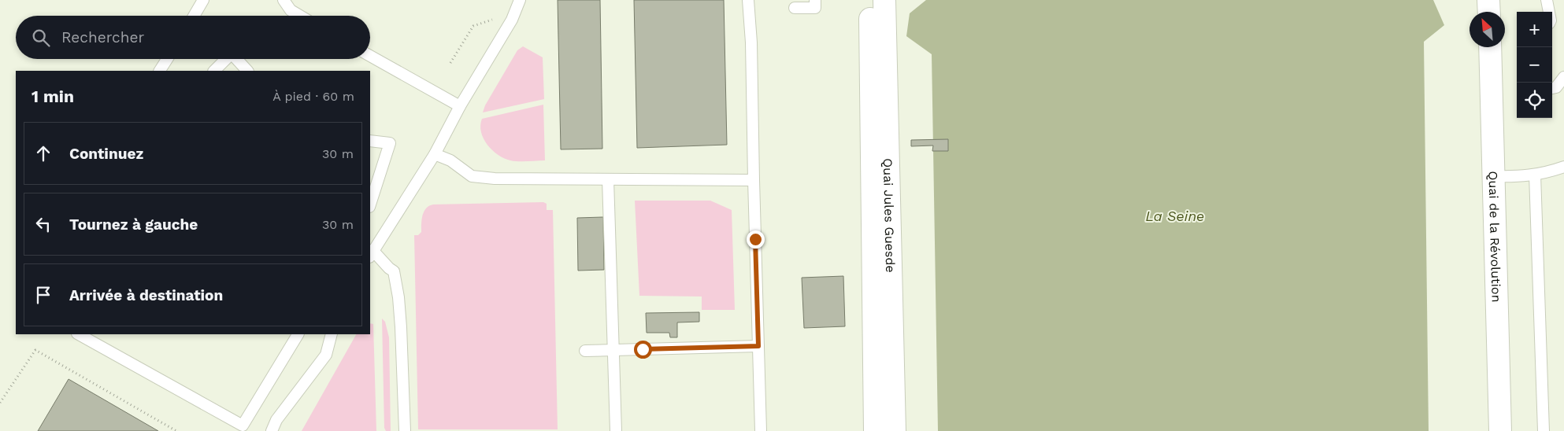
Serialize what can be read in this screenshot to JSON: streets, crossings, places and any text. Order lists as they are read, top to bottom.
{
  "streets": {
    "main road": ["Quai Jules Guesde", "Quai de la Révolution"]
  },
  "water": ["La Seine"],
  "north": "top left",
  "page": {
    "map_buttons": ["+", "−"],
    "search": "Rechercher",
    "heading": ["1 min", "À pied · 60 m"],
    "list": [
      ["Continuez", "30 m"],
      ["Tournez à gauche", "30 m"],
      "Arrivée à destination"
    ]
  }
}
